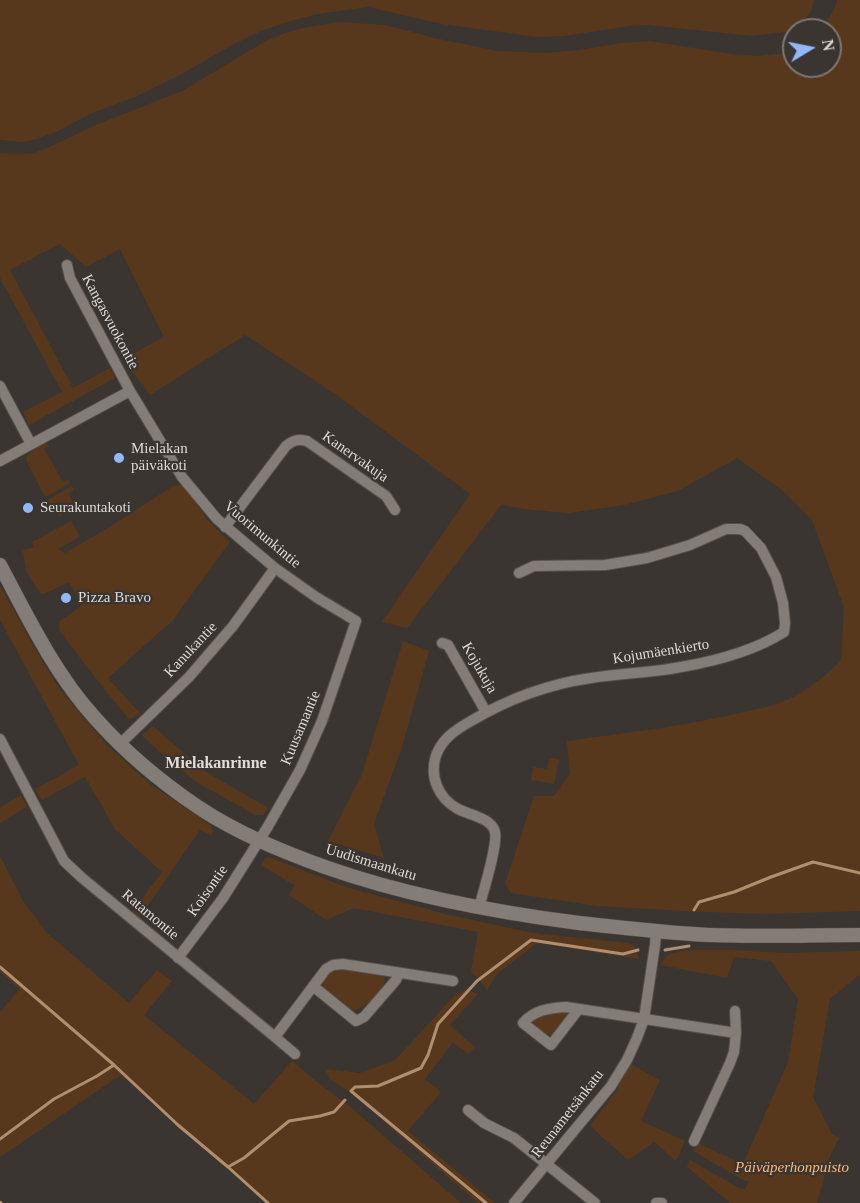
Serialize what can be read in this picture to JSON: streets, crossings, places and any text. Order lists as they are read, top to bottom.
{
  "streets": {
    "street": [
      "Kangasvuokontie",
      "Kanervakuja",
      "Vuorimunkintie",
      "Kanukantie",
      "Kojumäenkierto",
      "Kojukuja",
      "Kuusamantie",
      "Uudismaankatu",
      "Koisontie",
      "Ratamontie",
      "Reunametsänkatu"
    ]
  },
  "crossings": [
    ["Kangasvuokontie", "Vuorimunkintie"],
    ["Kanervakuja", "Vuorimunkintie"],
    ["Vuorimunkintie", "Kanukantie"],
    ["Vuorimunkintie", "Kuusamantie"],
    ["Kanukantie", "Uudismaankatu"],
    ["Kojumäenkierto", "Kojukuja"],
    ["Kojumäenkierto", "Uudismaankatu"],
    ["Kuusamantie", "Uudismaankatu"],
    ["Kuusamantie", "Koisontie"],
    ["Uudismaankatu", "Koisontie"],
    ["Uudismaankatu", "Reunametsänkatu"],
    ["Koisontie", "Ratamontie"]
  ],
  "districts": ["Mielakanrinne"],
  "parks": ["Päiväperhonpuisto"],
  "places": ["Mielakan päiväkoti", "Seurakuntakoti", "Pizza Bravo"],
  "north": "right"
}
